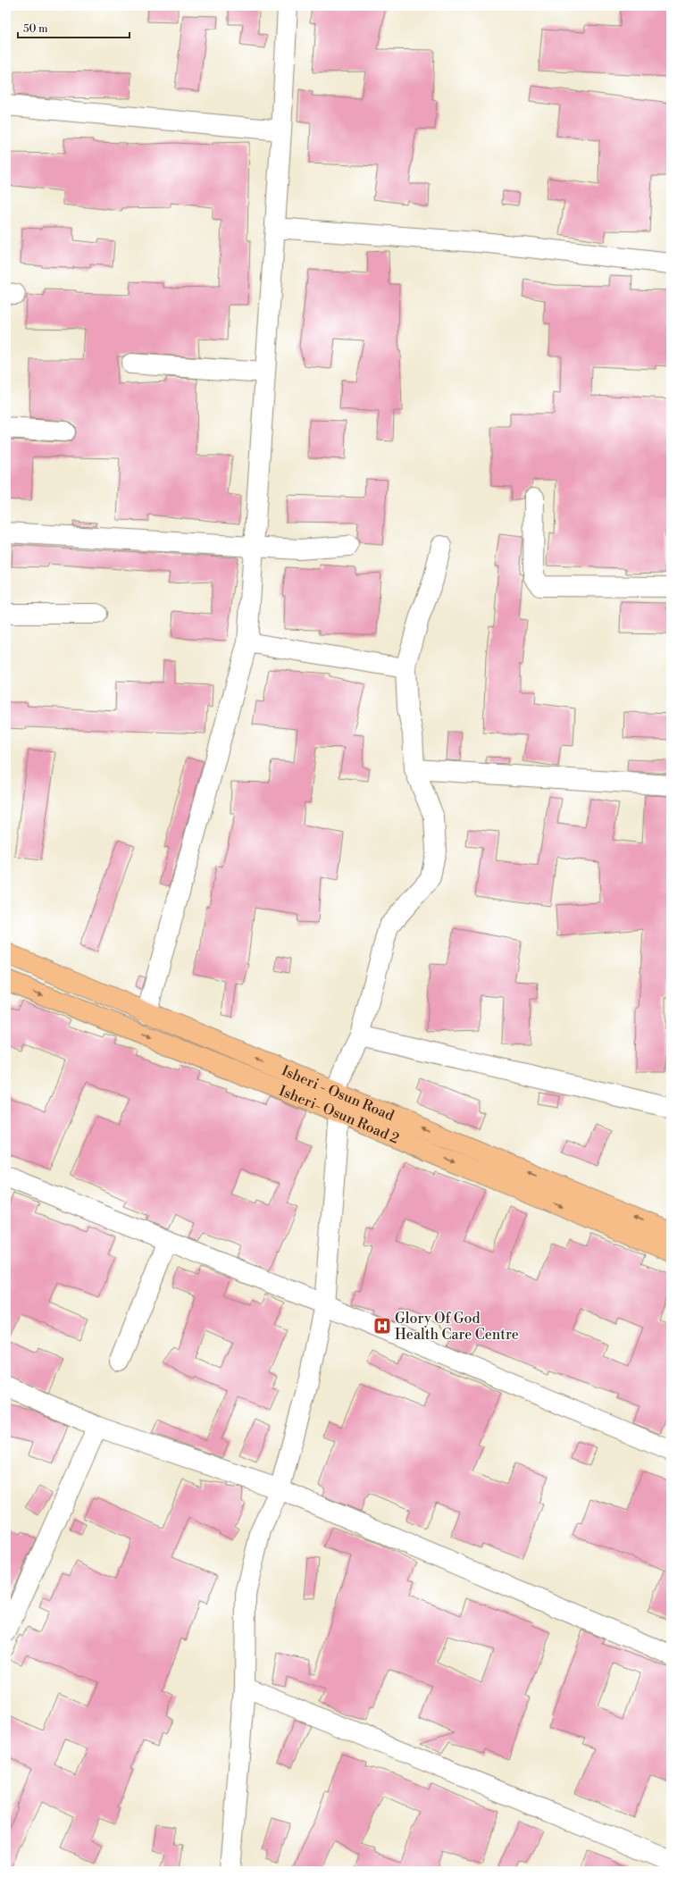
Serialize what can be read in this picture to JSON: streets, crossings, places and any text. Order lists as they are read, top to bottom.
{
  "streets": {
    "main road": ["Isheri - Osun Road", "Isheri- Osun Road 2"]
  },
  "crossings": [
    ["Isheri - Osun Road", "Isheri- Osun Road 2"]
  ],
  "one_way": ["Isheri - Osun Road", "Isheri- Osun Road 2"],
  "places": {
    "hospital": ["Glory Of God Health Care Centre"]
  },
  "scale_bar": "50 m"
}
